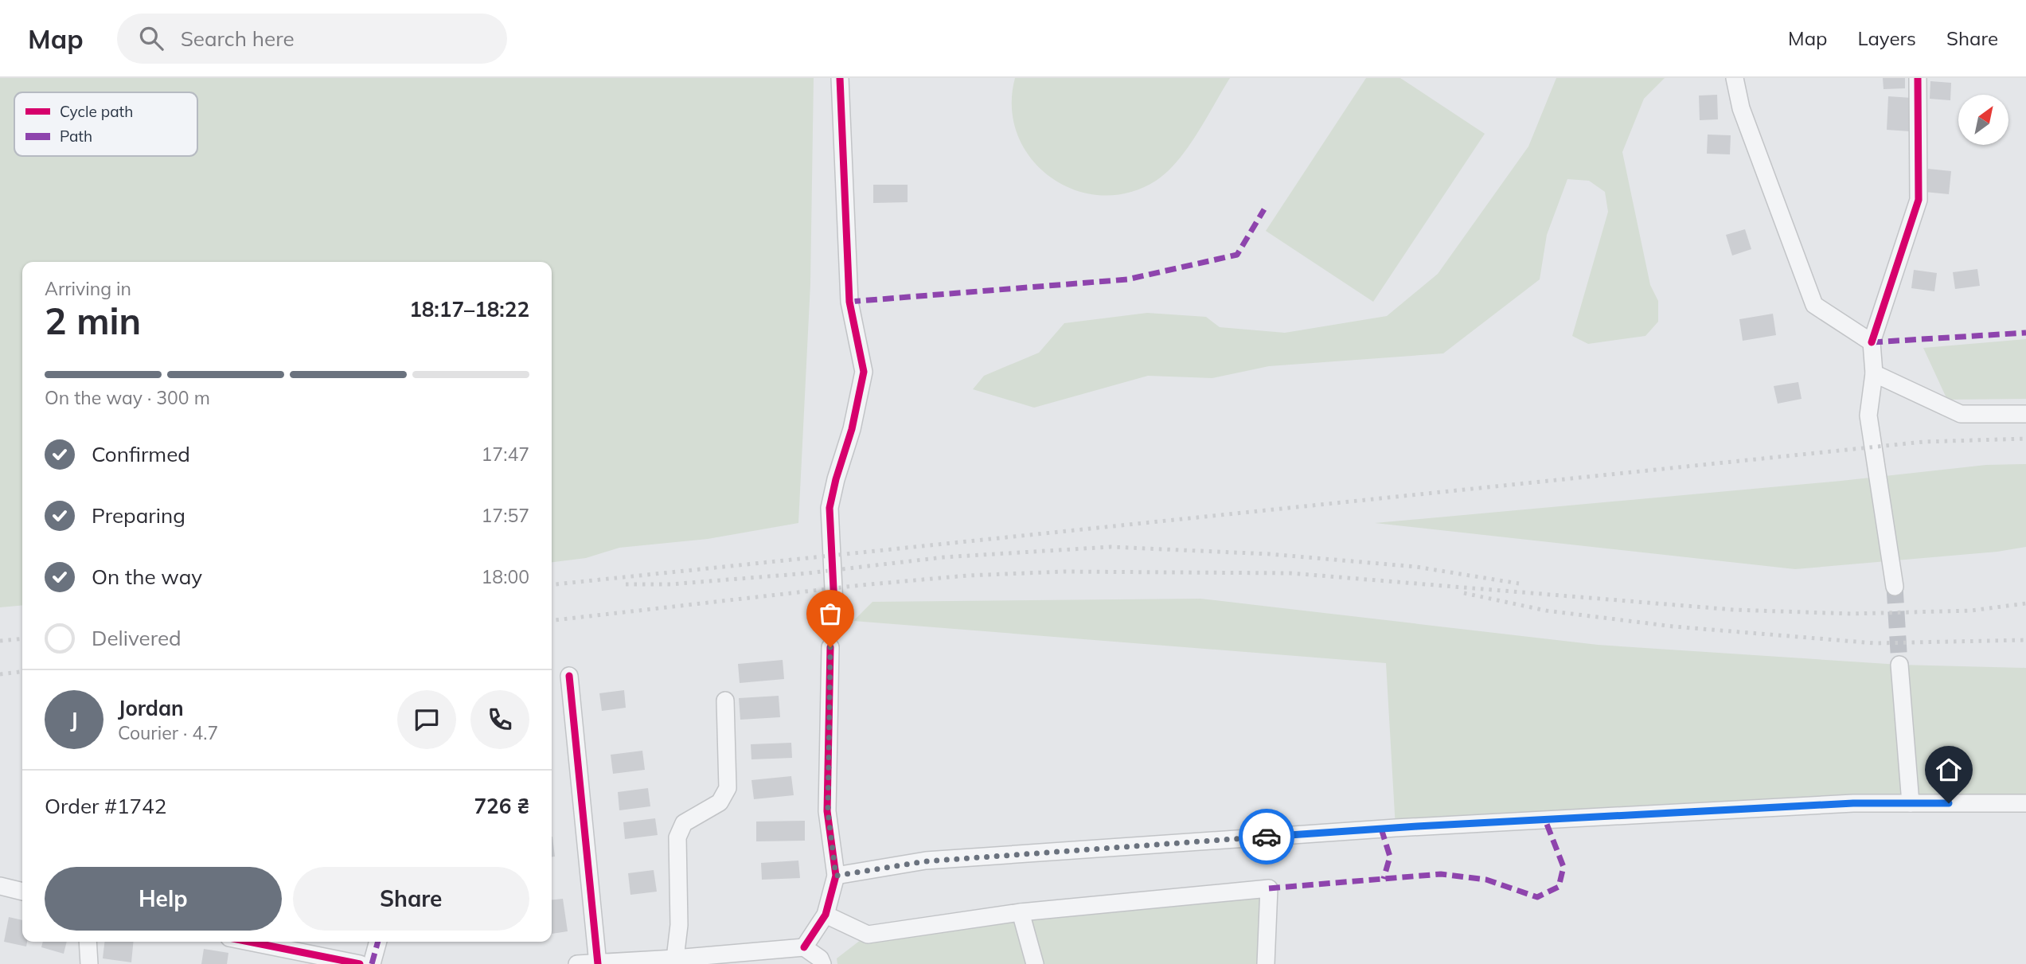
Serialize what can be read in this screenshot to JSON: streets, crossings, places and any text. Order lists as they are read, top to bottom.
{
  "legend": ["Cycle path", "Path"],
  "north": "top right",
  "page": {
    "header": "Map",
    "search": "Search here",
    "nav": ["Map", "Layers", "Share"],
    "heading": ["2 min", "Arriving in", "18:17–18:22"],
    "panel": [
      "Jordan",
      "Courier · 4.7",
      "Order #1742",
      "726 ₴"
    ],
    "bar": "On the way · 300 m",
    "list": [
      ["Confirmed", "17:47"],
      ["Preparing", "17:57"],
      ["On the way", "18:00"],
      "Delivered"
    ],
    "round": "J",
    "buttons": ["Help", "Share"]
  }
}
